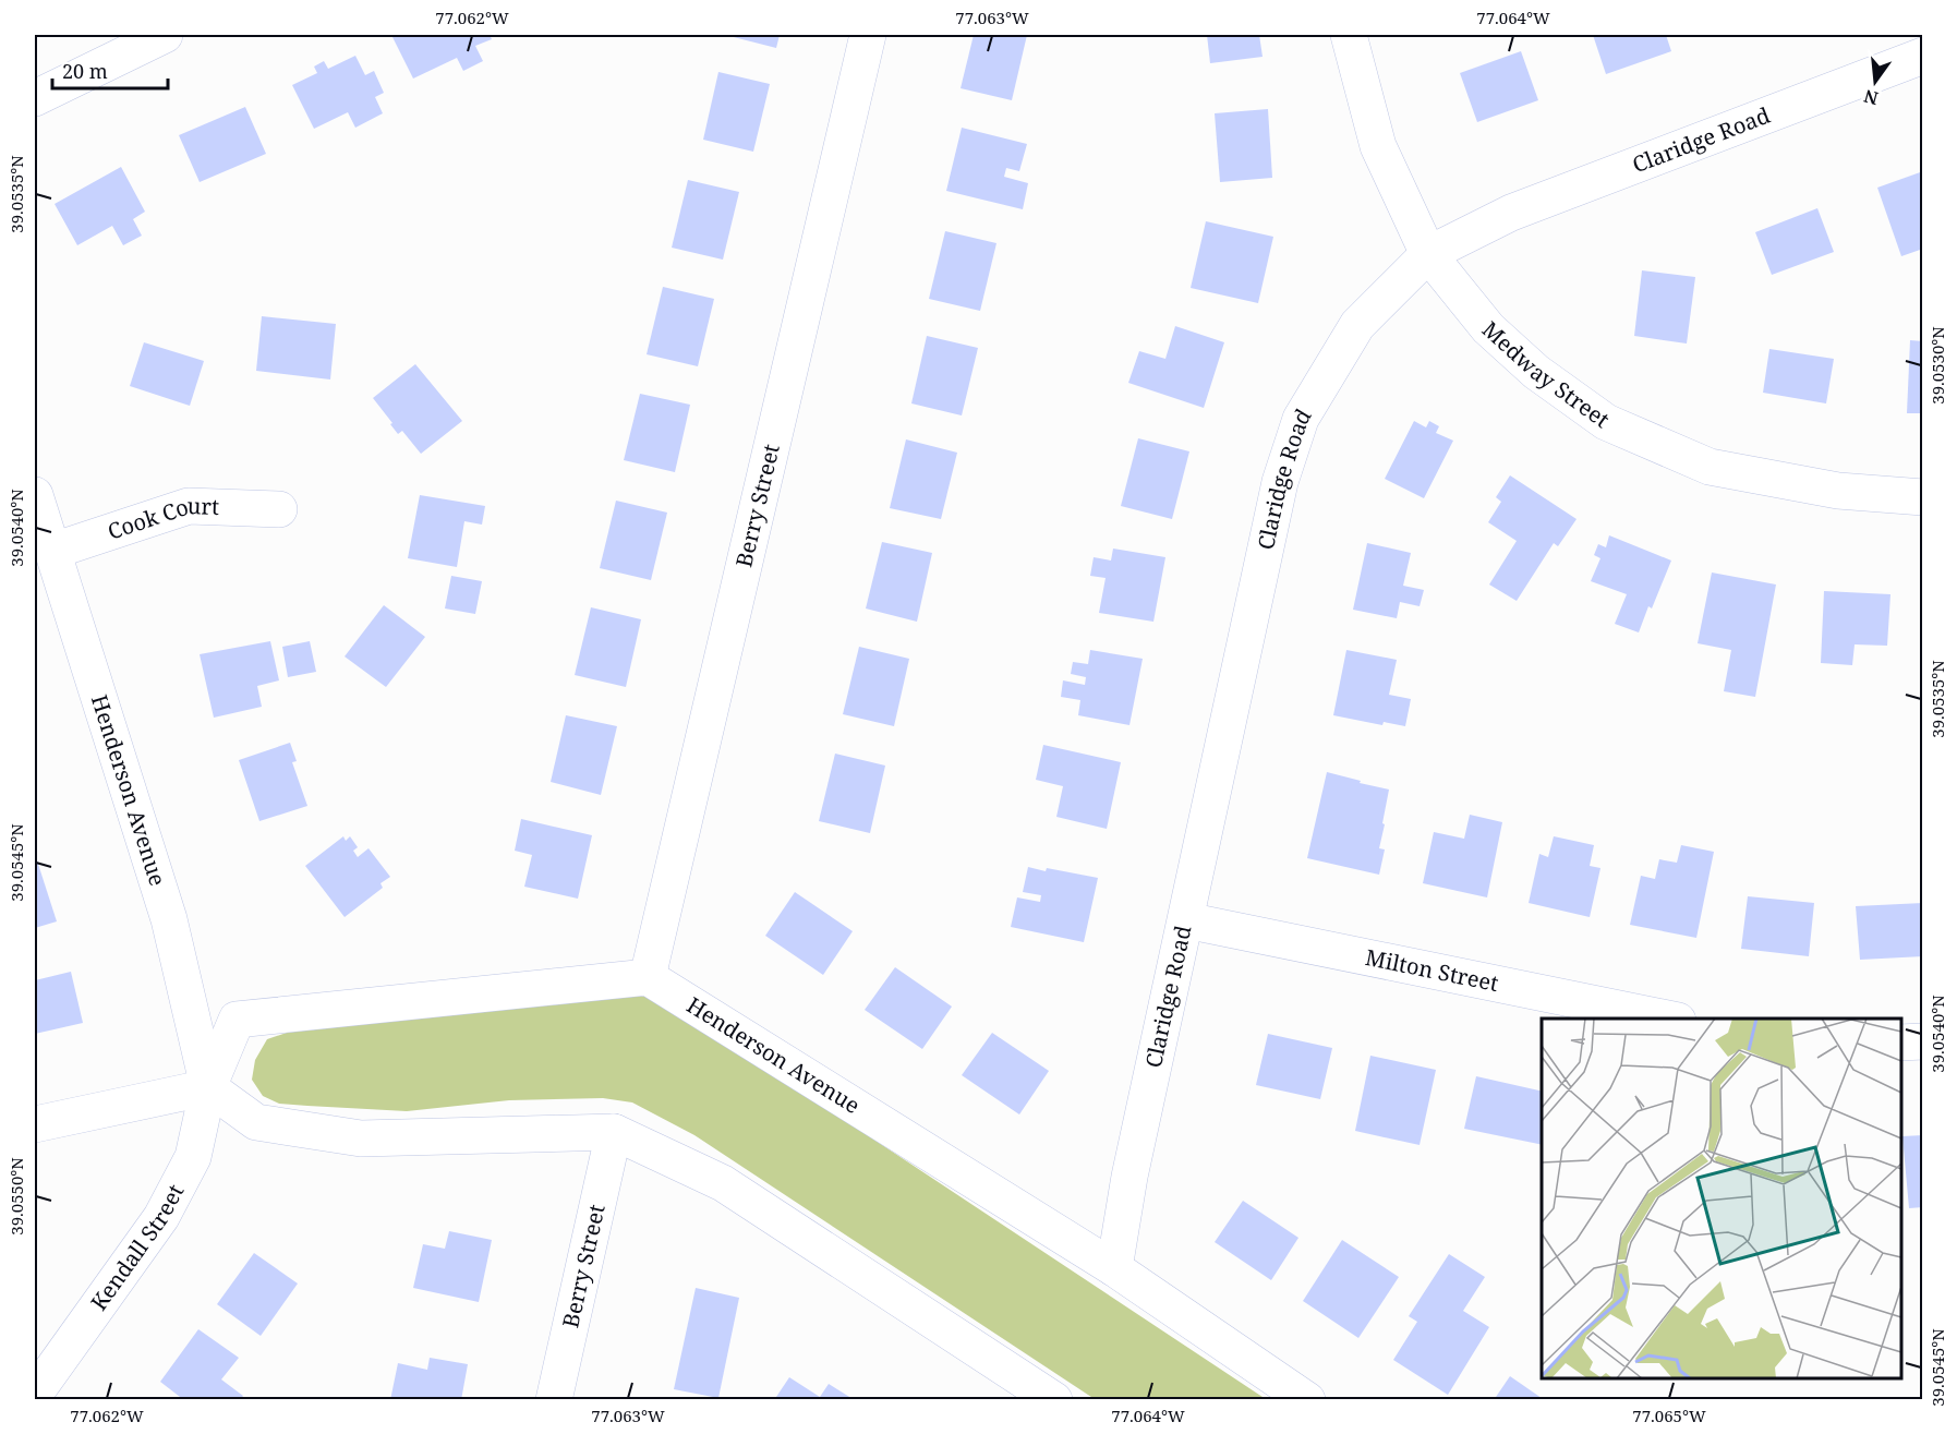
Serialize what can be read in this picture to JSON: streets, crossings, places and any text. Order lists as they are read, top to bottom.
{
  "streets": {
    "street": [
      "Claridge Road",
      "Medway Street",
      "Berry Street",
      "Cook Court",
      "Henderson Avenue",
      "Milton Street",
      "Kendall Street"
    ]
  },
  "crossings": [
    ["Claridge Road", "Medway Street"],
    ["Claridge Road", "Henderson Avenue"],
    ["Claridge Road", "Milton Street"],
    ["Berry Street", "Henderson Avenue"],
    ["Cook Court", "Henderson Avenue"],
    ["Henderson Avenue", "Kendall Street"]
  ],
  "scale_bar": "20 m",
  "north": "bottom",
  "coordinates": [
    "77.062°W",
    "77.063°W",
    "77.064°W",
    "39.0535°N",
    "39.0530°N",
    "39.0540°N",
    "39.0545°N",
    "39.0550°N",
    "77.065°W"
  ]
}
